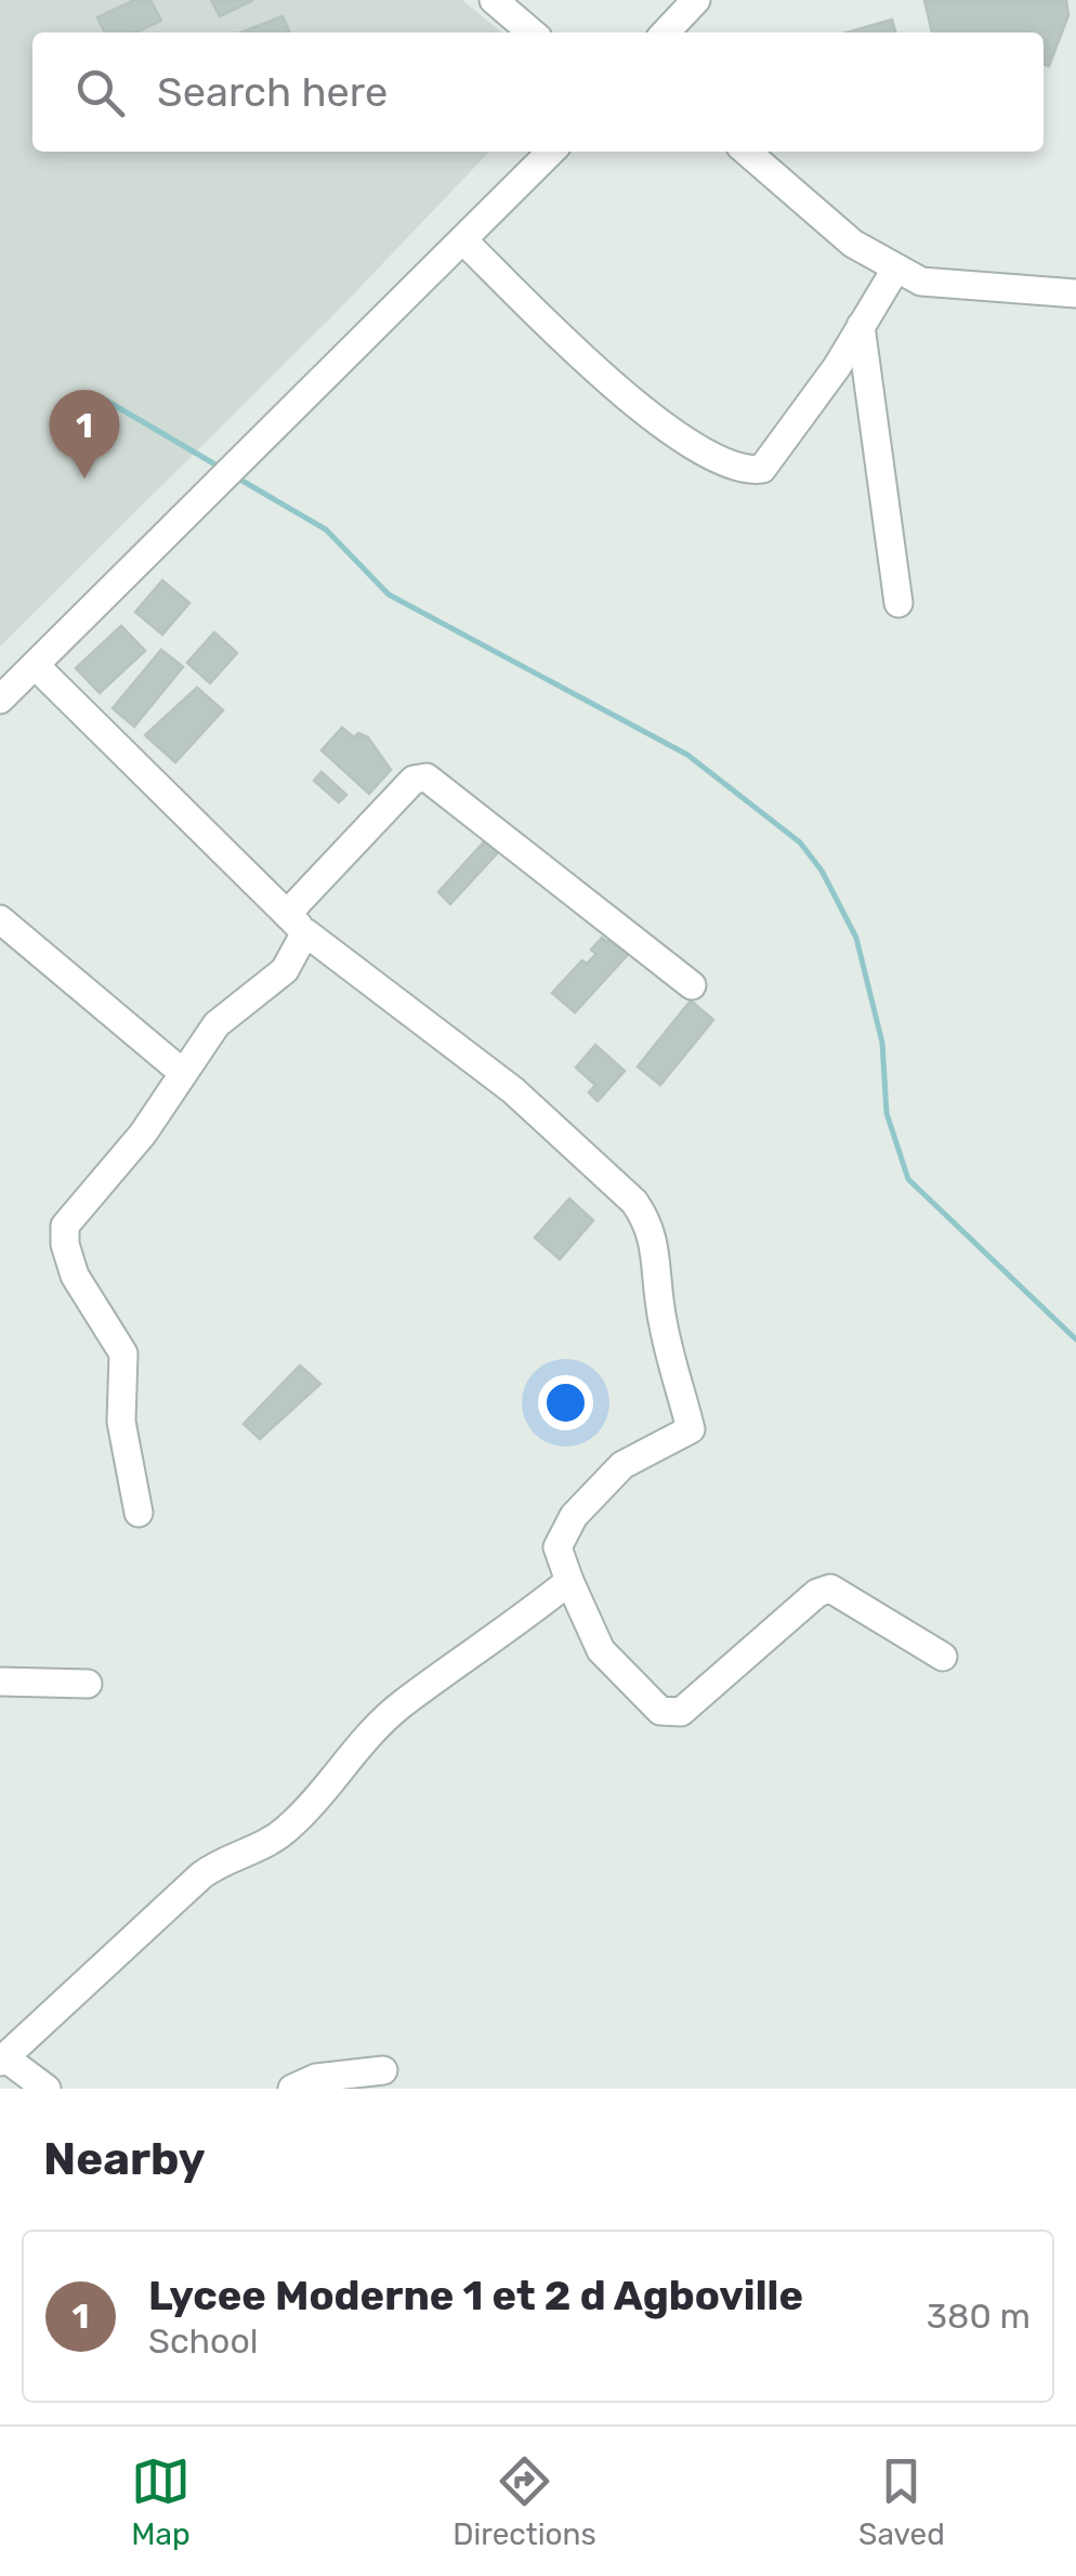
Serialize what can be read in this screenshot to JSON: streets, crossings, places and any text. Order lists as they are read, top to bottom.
{
  "page": {
    "search": "Search here",
    "pins": "1",
    "heading": "Nearby",
    "list": [
      {
        "mark": "1",
        "name": "Lycee Moderne 1 et 2 d Agboville",
        "note": "School",
        "value": "380 m"
      }
    ],
    "nav": ["Map", "Directions", "Saved"]
  }
}
